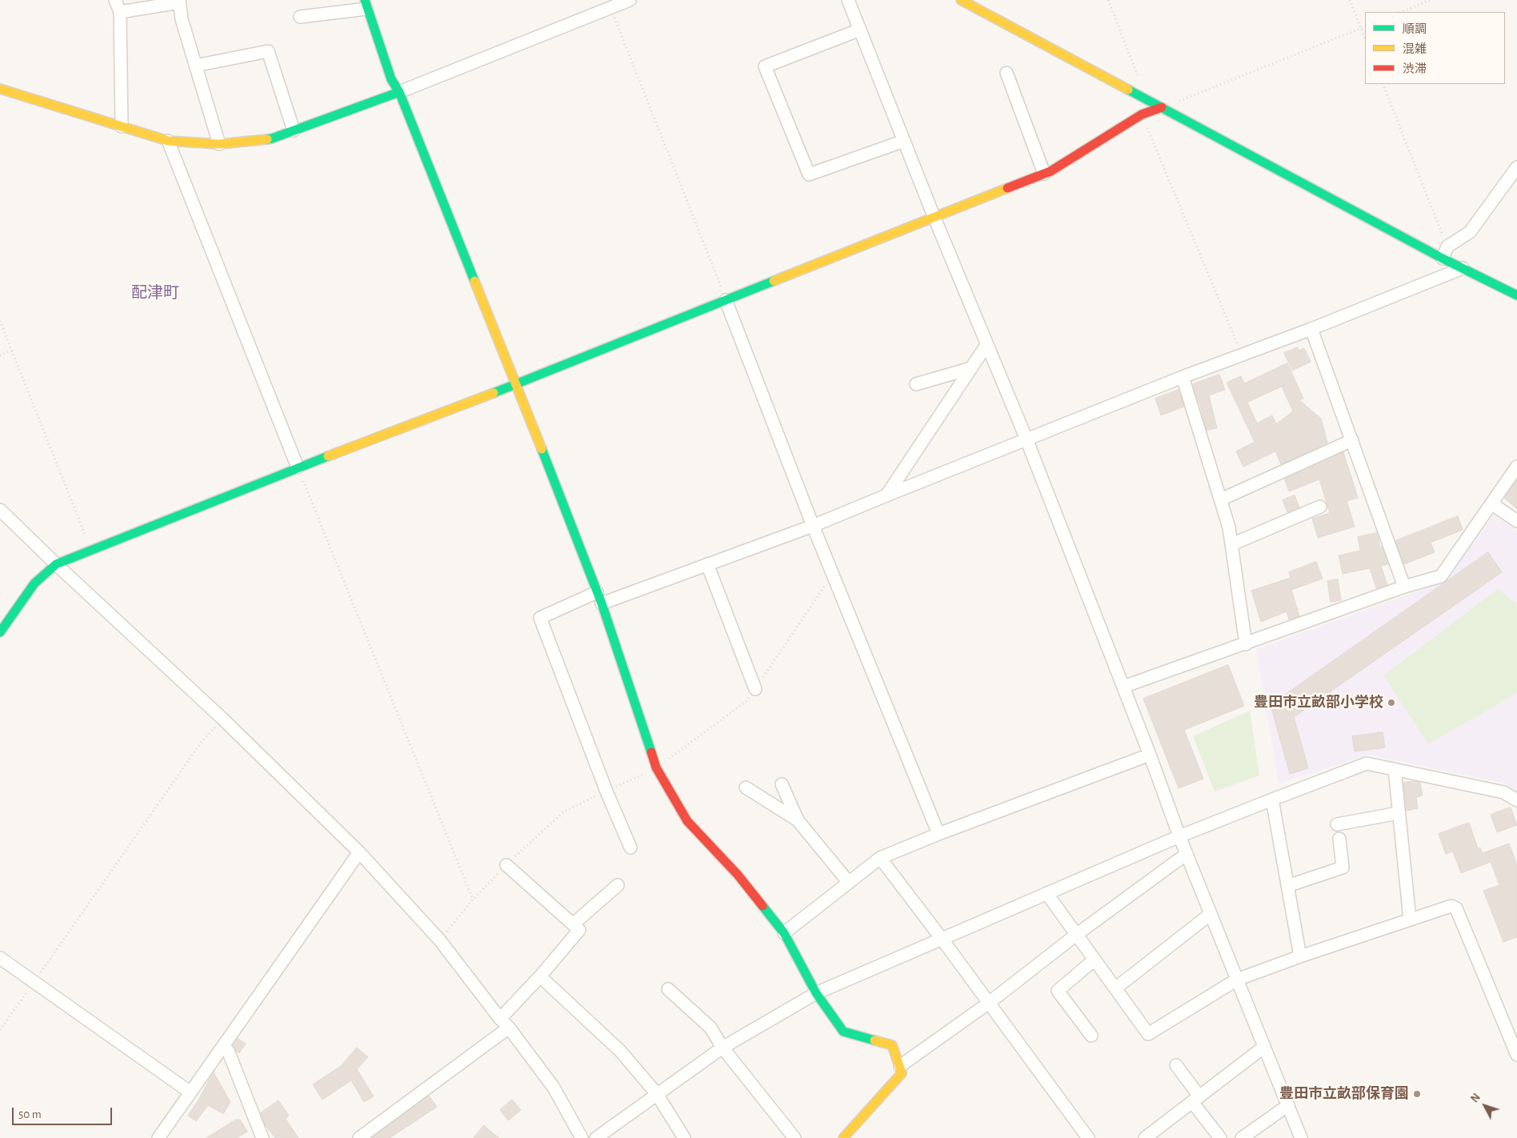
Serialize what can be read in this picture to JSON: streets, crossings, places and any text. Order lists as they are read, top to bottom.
{
  "districts": ["配津町"],
  "places": ["豊田市立畝部小学校", "豊田市立畝部保育園"],
  "legend": ["順調", "混雑", "渋滞"],
  "scale_bar": "50 m",
  "north": "top left"
}
